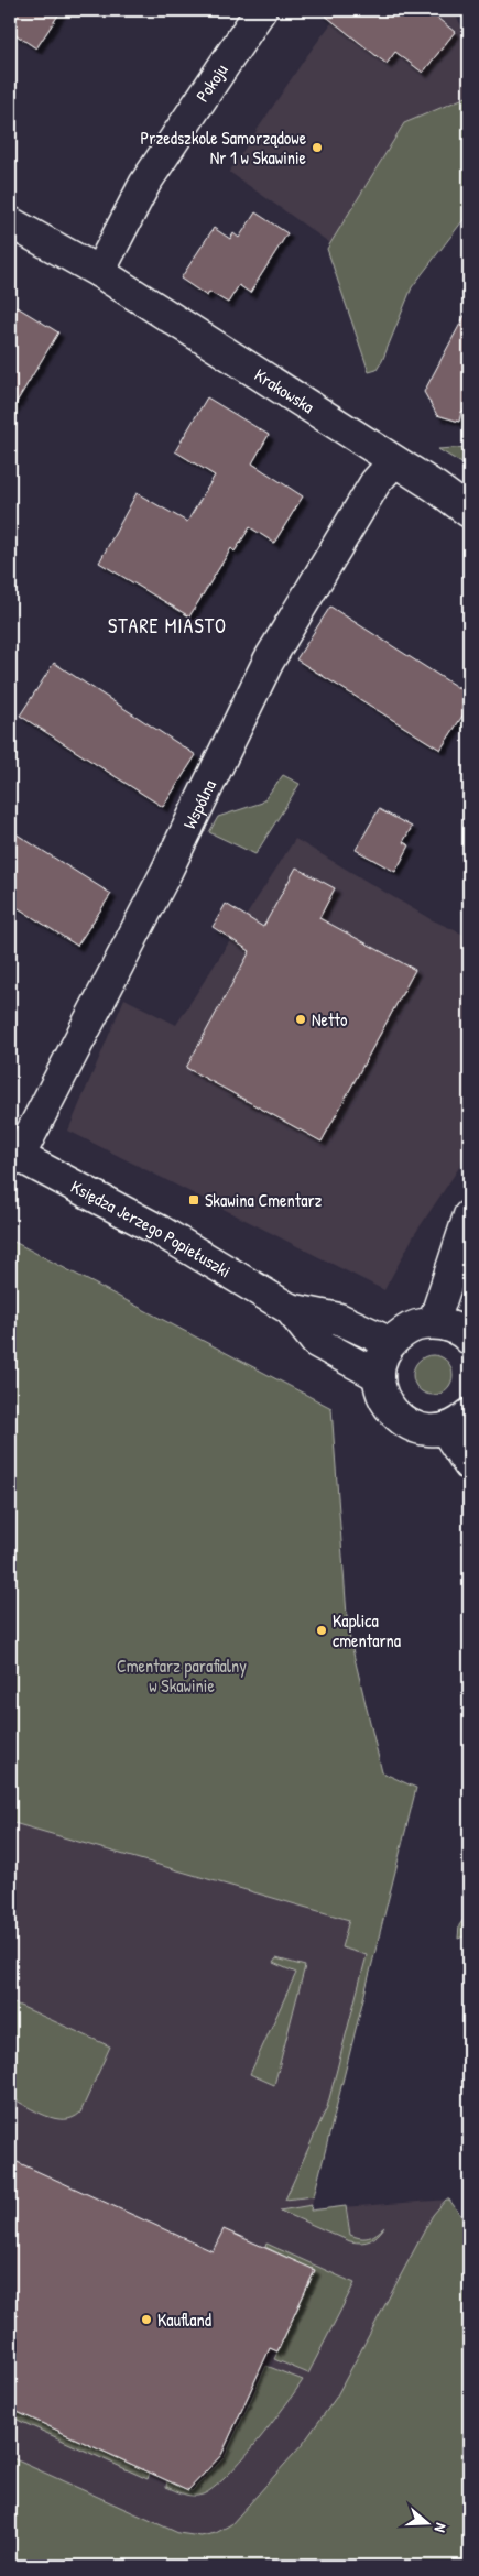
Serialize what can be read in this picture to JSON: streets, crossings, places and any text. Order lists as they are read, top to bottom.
{
  "streets": {
    "street": [
      "Pokoju",
      "Krakowska",
      "Wspólna",
      "Księdza Jerzego Popiełuszki"
    ]
  },
  "crossings": [
    ["Pokoju", "Krakowska"],
    ["Krakowska", "Wspólna"],
    ["Wspólna", "Księdza Jerzego Popiełuszki"]
  ],
  "districts": ["STARE MIASTO"],
  "parks": ["Cmentarz parafialny w Skawinie"],
  "places": {
    "other": [
      "Przedszkole Samorządowe Nr 1 w Skawinie",
      "Netto",
      "Kaplica cmentarna",
      "Kaufland"
    ],
    "transit": ["Skawina Cmentarz"]
  },
  "north": "right"
}
